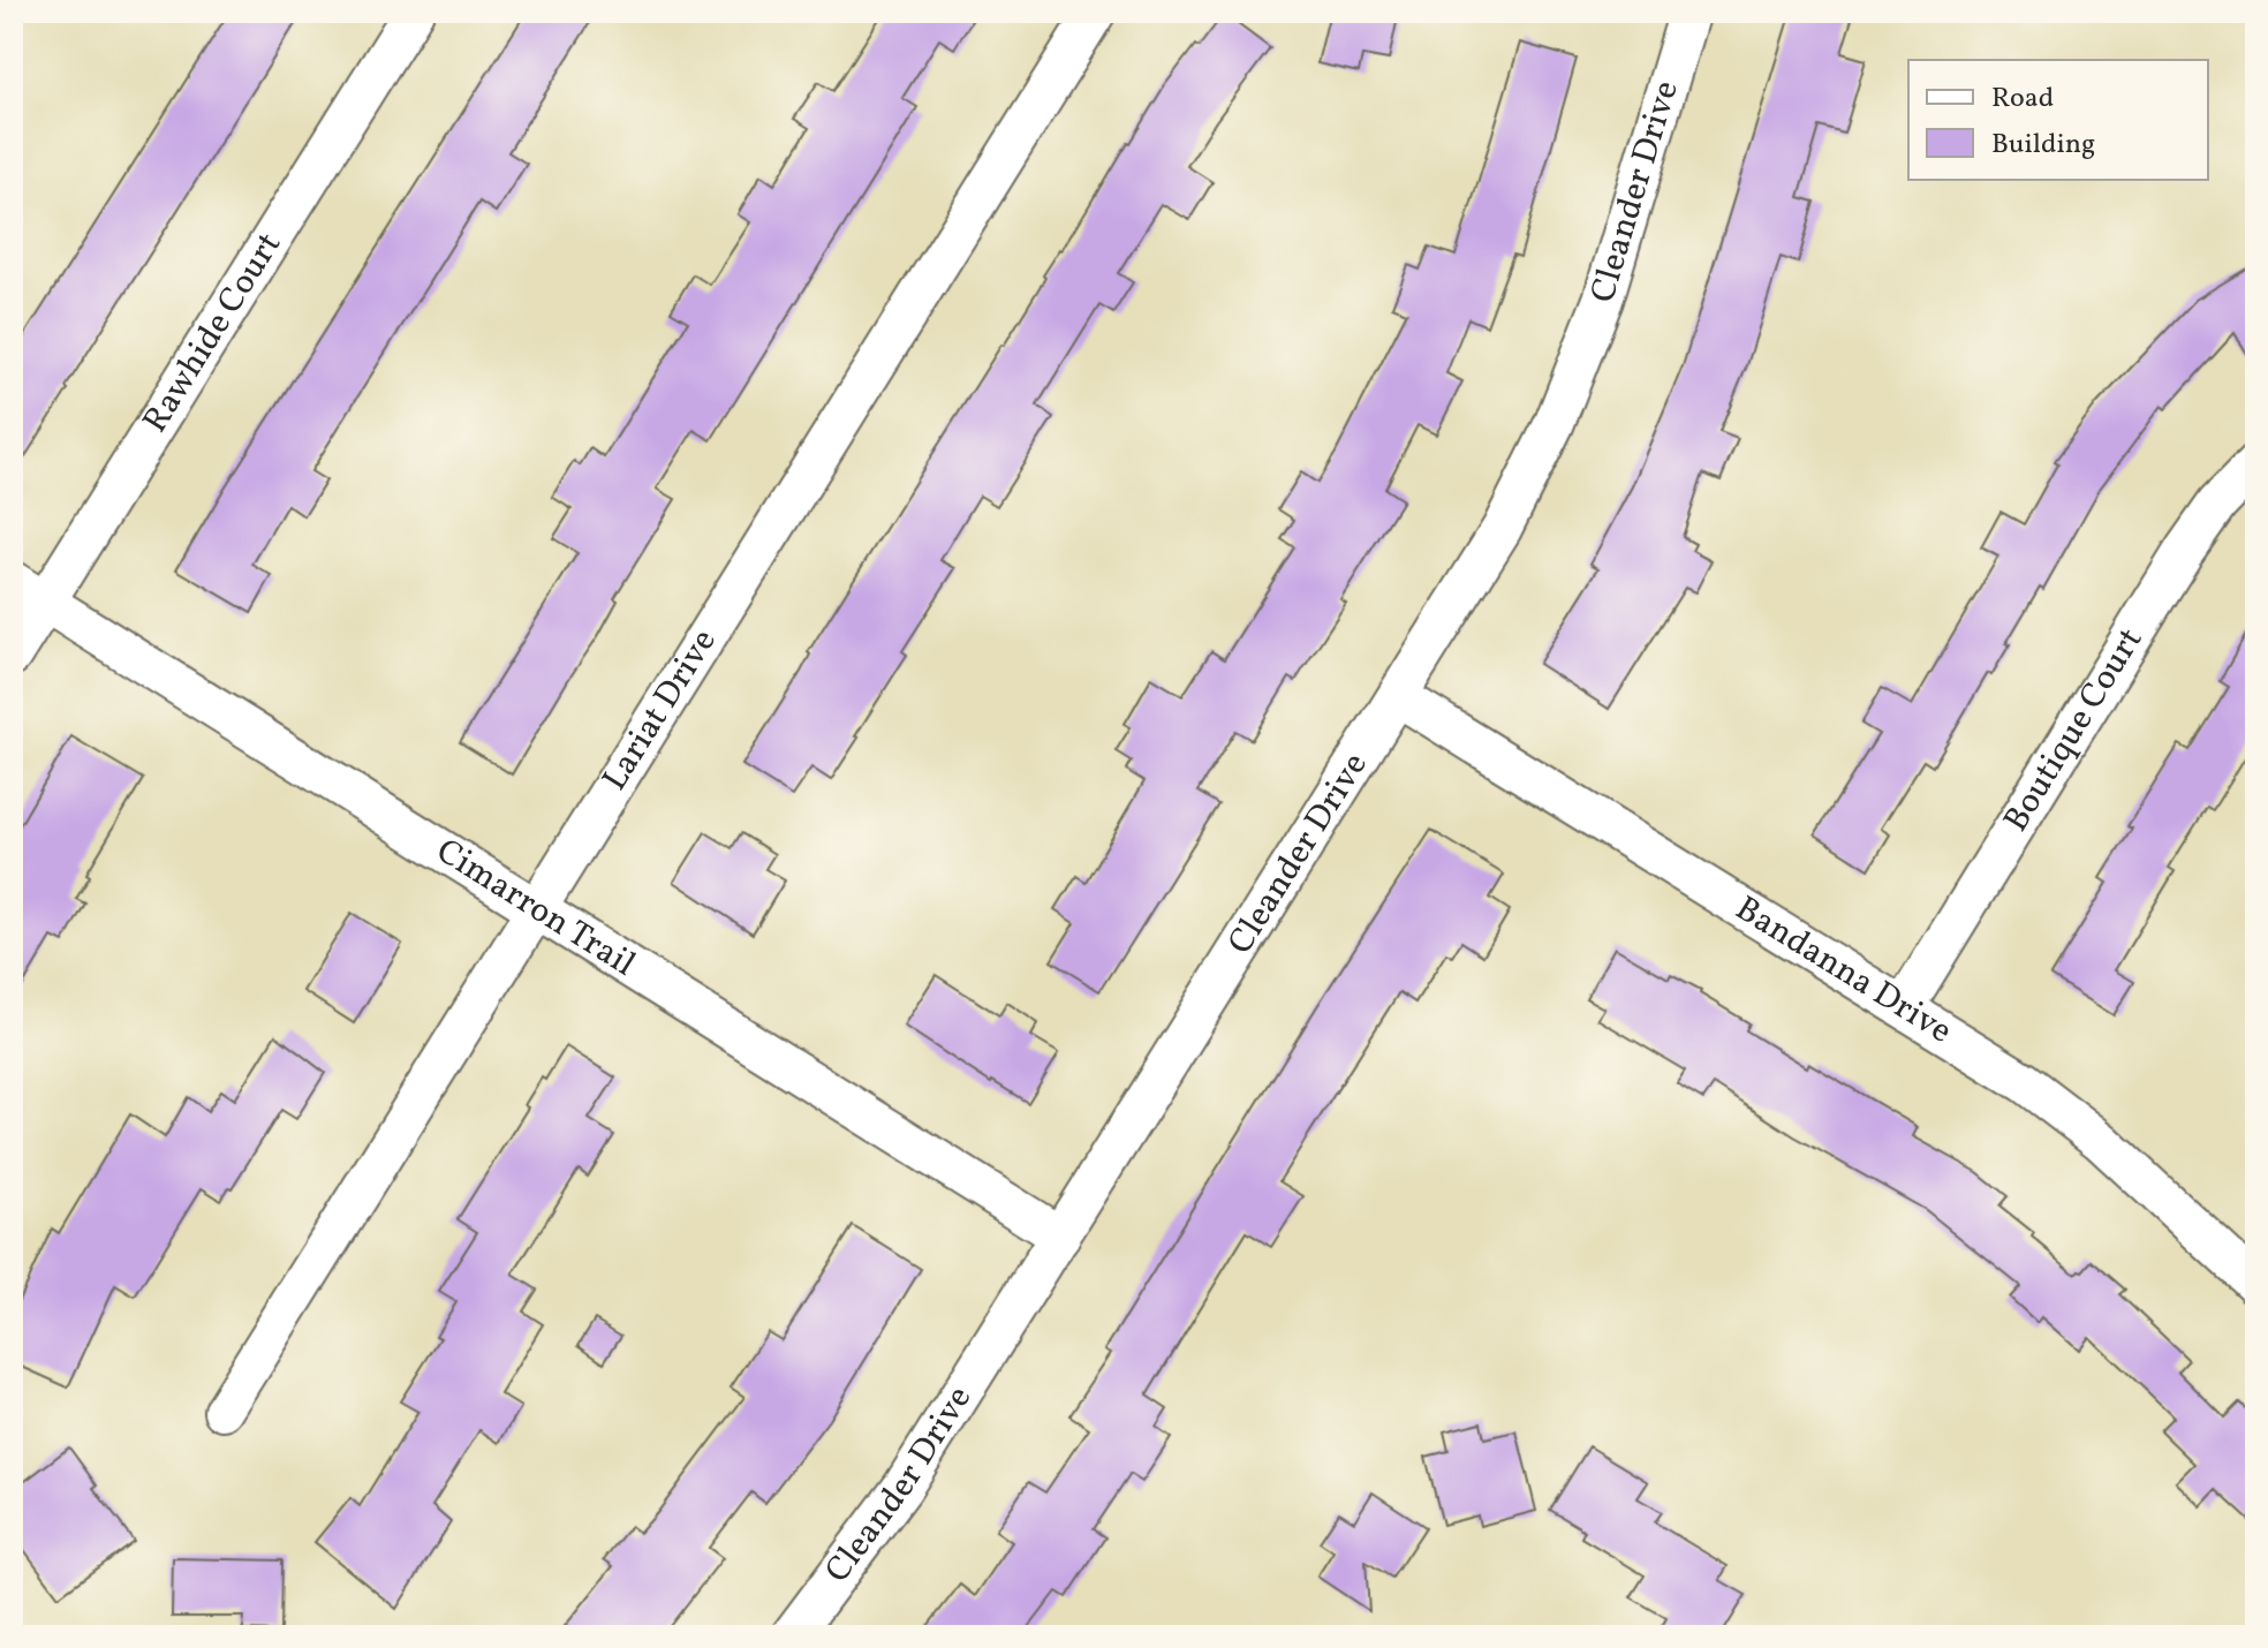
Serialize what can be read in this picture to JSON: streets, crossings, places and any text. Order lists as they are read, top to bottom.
{
  "streets": {
    "street": [
      "Cleander Drive",
      "Rawhide Court",
      "Lariat Drive",
      "Boutique Court",
      "Cimarron Trail",
      "Bandanna Drive"
    ]
  },
  "crossings": [
    ["Cleander Drive", "Cimarron Trail"],
    ["Cleander Drive", "Bandanna Drive"],
    ["Rawhide Court", "Cimarron Trail"],
    ["Lariat Drive", "Cimarron Trail"],
    ["Boutique Court", "Bandanna Drive"]
  ],
  "legend": ["Road", "Building"]
}
